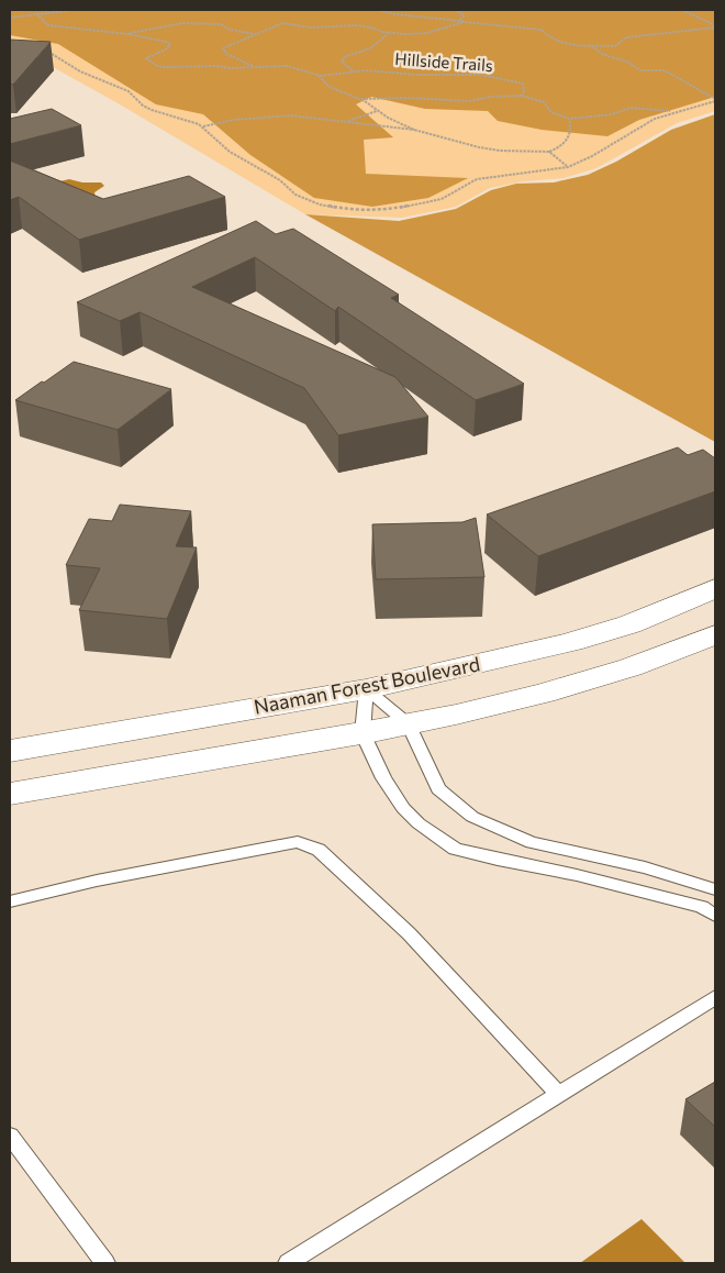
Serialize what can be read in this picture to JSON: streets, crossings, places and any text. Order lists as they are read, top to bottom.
{
  "streets": {
    "street": ["Naaman Forest Boulevard"],
    "path": ["Hillside Trails"]
  }
}
